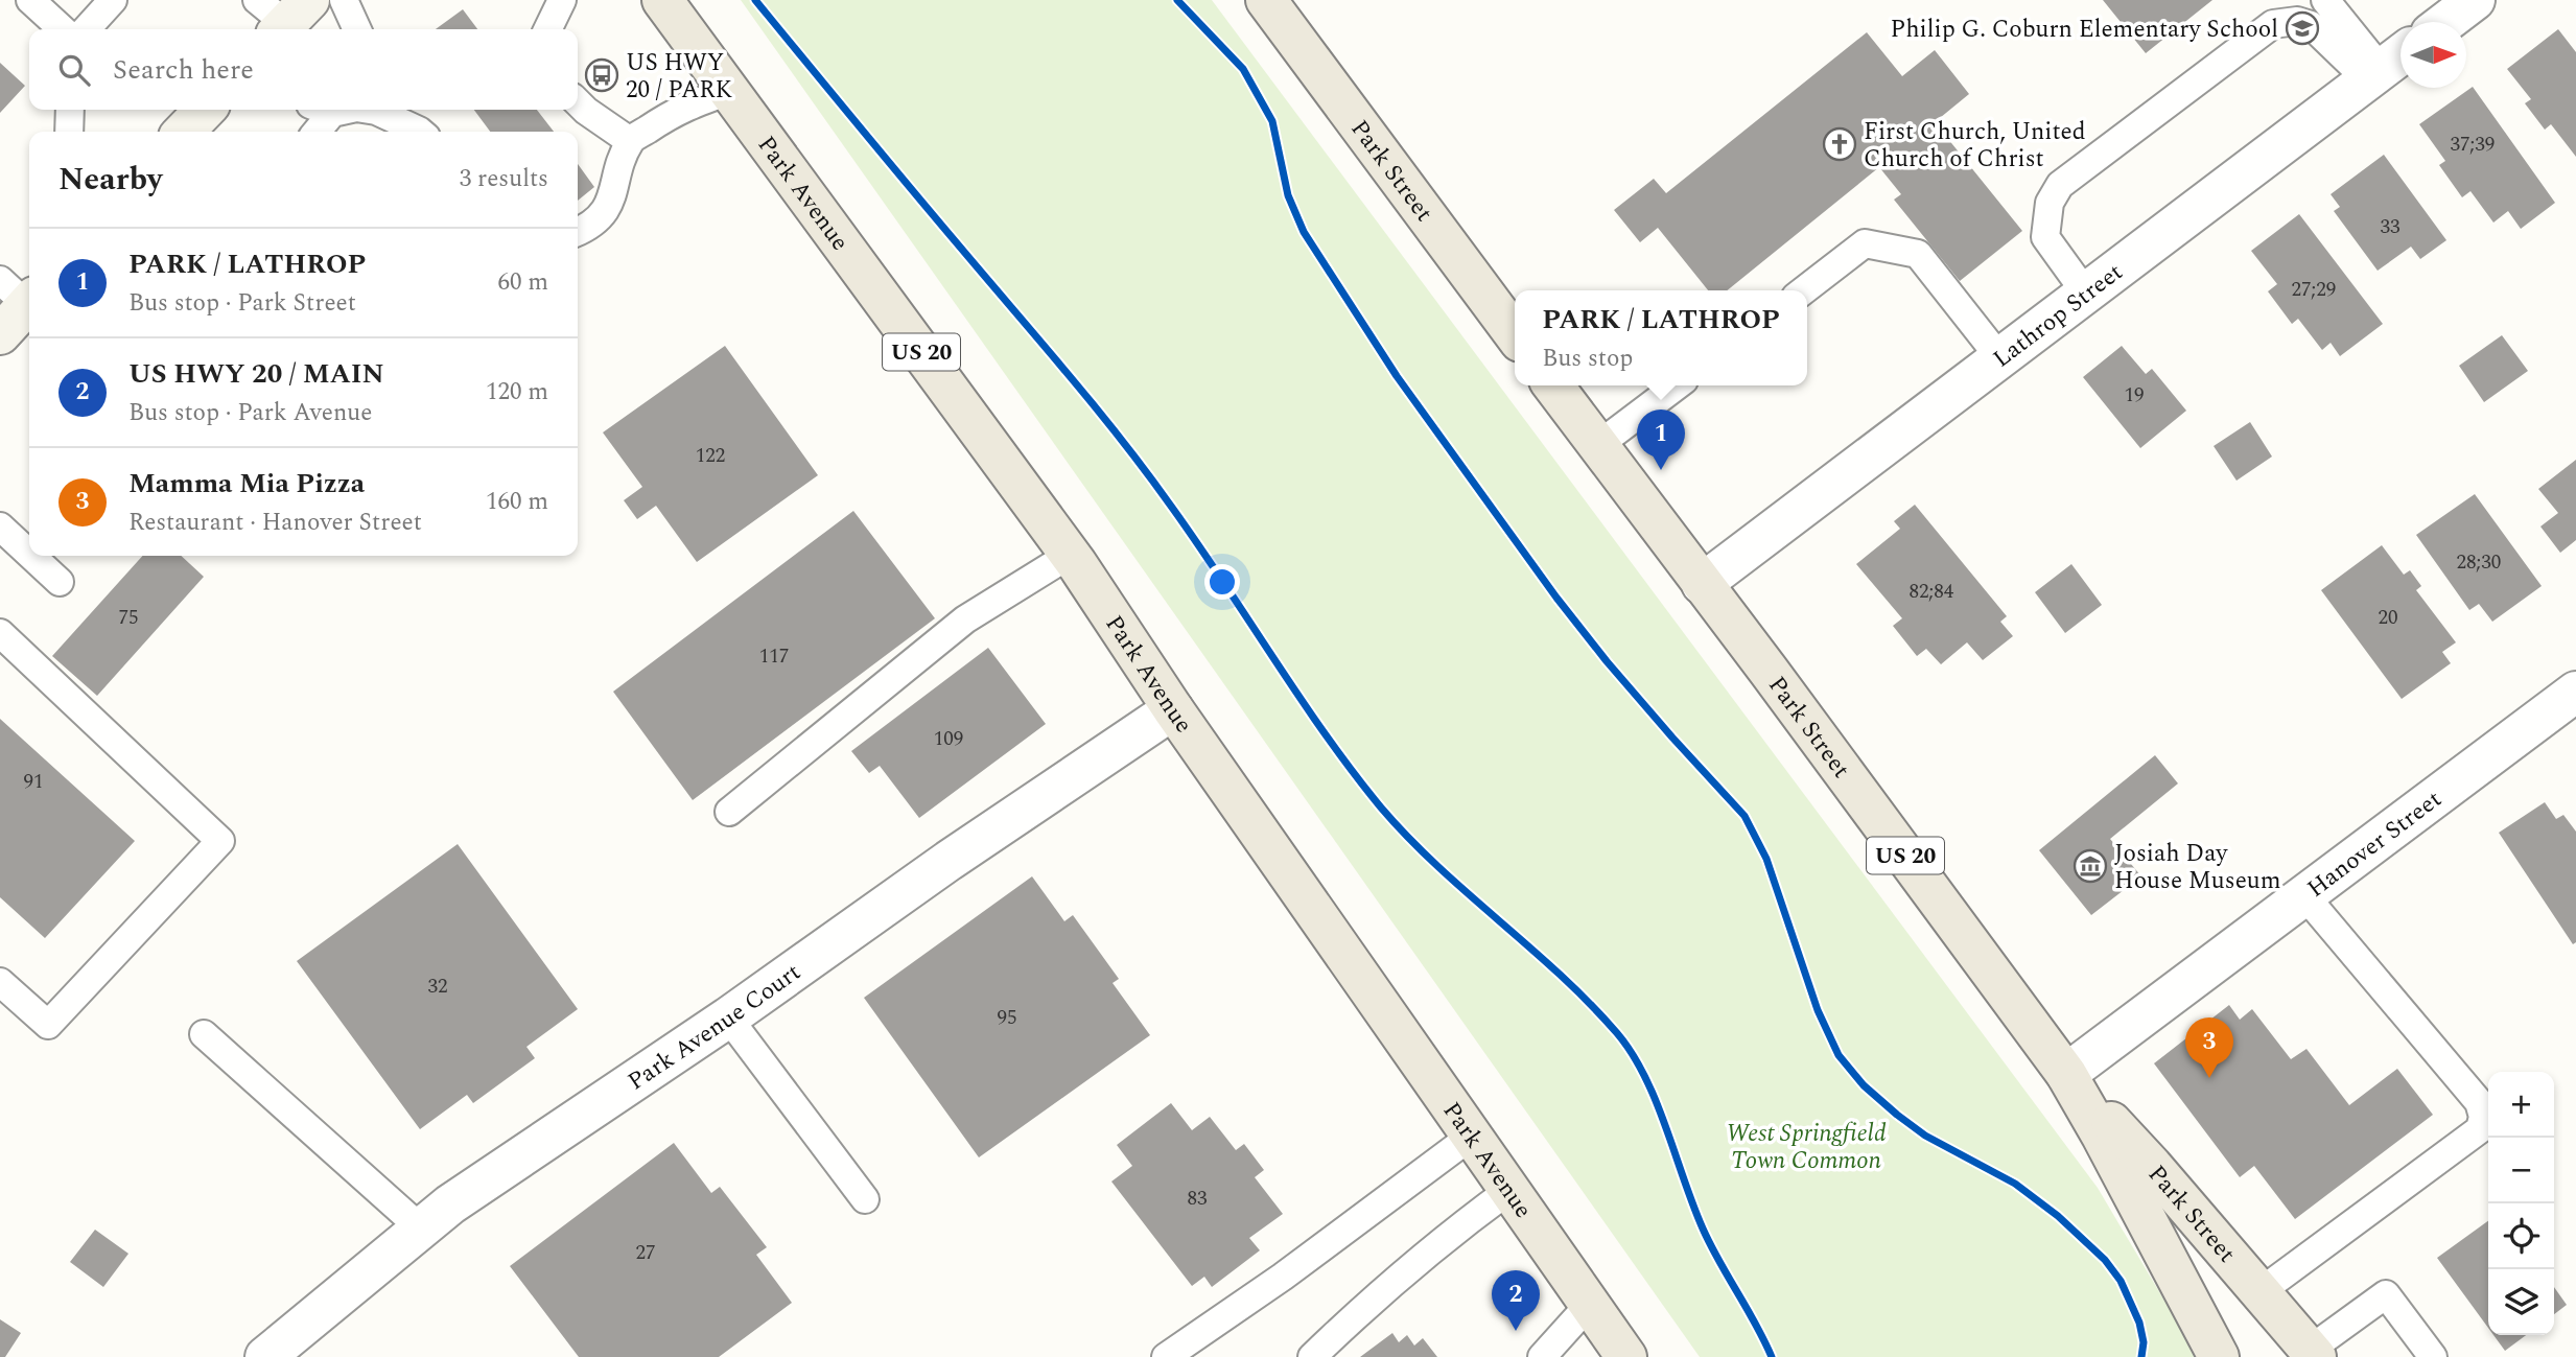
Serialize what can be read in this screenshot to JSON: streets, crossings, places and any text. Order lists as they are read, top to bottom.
{
  "streets": {
    "main road": ["Park Street", "Park Avenue", "US 20"],
    "street": ["Lathrop Street", "Hanover Street", "Park Avenue Court"]
  },
  "crossings": [
    ["Park Street", "Lathrop Street"],
    ["Park Street", "Hanover Street"],
    ["Park Avenue", "Park Avenue Court"]
  ],
  "parks": ["West Springfield Town Common"],
  "places": {
    "school or university": ["Philip G. Coburn Elementary School"],
    "bus stop": ["US HWY 20 / PARK"],
    "church": ["First Church, United Church of Christ"],
    "museum": ["Josiah Day House Museum"]
  },
  "house_numbers": [
    "37;39",
    "33",
    "27;29",
    "19",
    "122",
    "28;30",
    "82;84",
    "75",
    "20",
    "117",
    "109",
    "91",
    "32",
    "95",
    "83",
    "27"
  ],
  "north": "right",
  "page": {
    "search": "Search here",
    "heading": ["Nearby", "3 results"],
    "list": [
      {
        "mark": "1",
        "name": "PARK / LATHROP",
        "note": "Bus stop · Park Street",
        "value": "60 m"
      },
      {
        "mark": "2",
        "name": "US HWY 20 / MAIN",
        "note": "Bus stop · Park Avenue",
        "value": "120 m"
      },
      {
        "mark": "3",
        "name": "Mamma Mia Pizza",
        "note": "Restaurant · Hanover Street",
        "value": "160 m"
      }
    ],
    "popup": ["PARK / LATHROP", "Bus stop"],
    "pins": ["1", "3", "2"],
    "map_buttons": ["+", "−"]
  }
}
